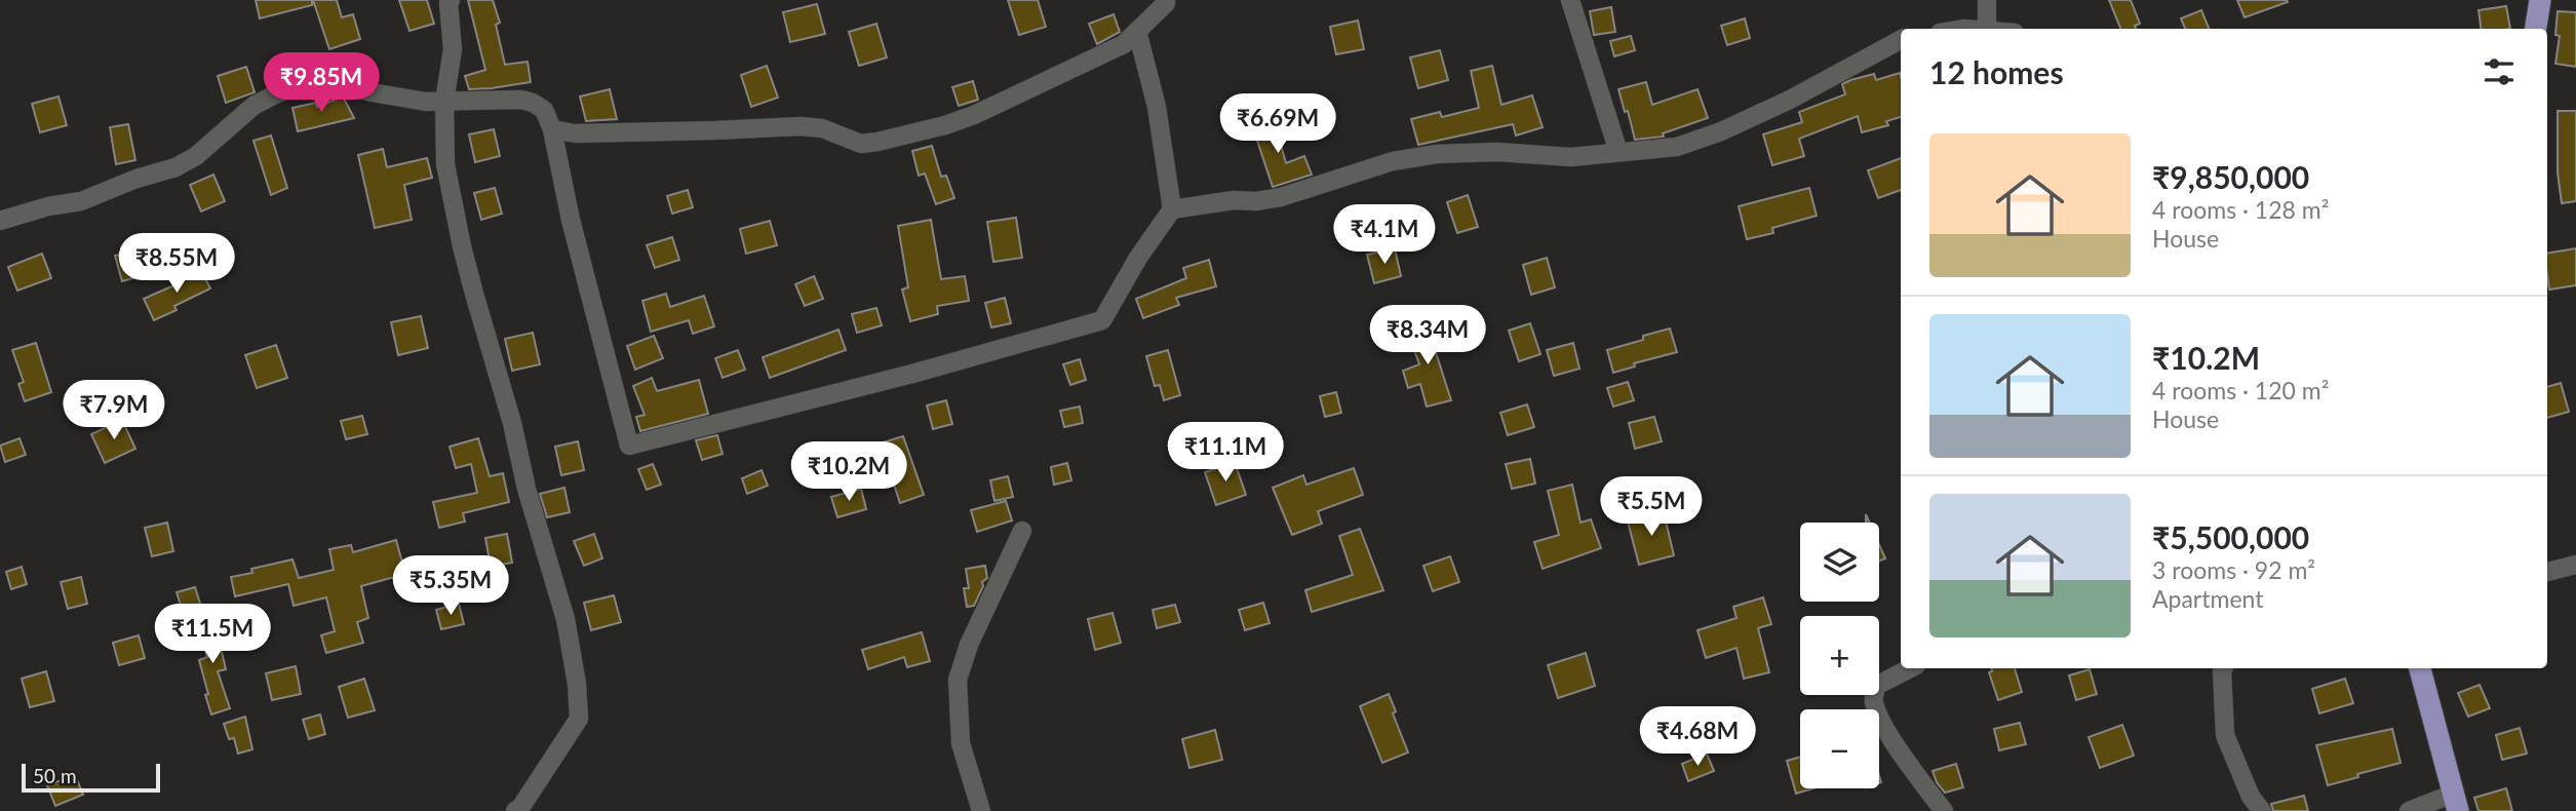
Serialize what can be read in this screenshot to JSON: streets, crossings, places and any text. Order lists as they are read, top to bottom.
{
  "scale_bar": "50 m",
  "page": {
    "heading": "12 homes",
    "price": [
      "₹9.85M",
      "₹6.69M",
      "₹4.1M",
      "₹8.55M",
      "₹8.34M",
      "₹7.9M",
      "₹11.1M",
      "₹10.2M",
      "₹5.5M",
      "₹5.35M",
      "₹11.5M",
      "₹4.68M"
    ],
    "list": [
      {
        "name": "₹9,850,000",
        "note": "4 rooms · 128 m² · House"
      },
      {
        "name": "₹10.2M",
        "note": "4 rooms · 120 m² · House"
      },
      {
        "name": "₹5,500,000",
        "note": "3 rooms · 92 m² · Apartment"
      }
    ],
    "map_buttons": ["+", "−"],
    "scale": "50 m"
  }
}
